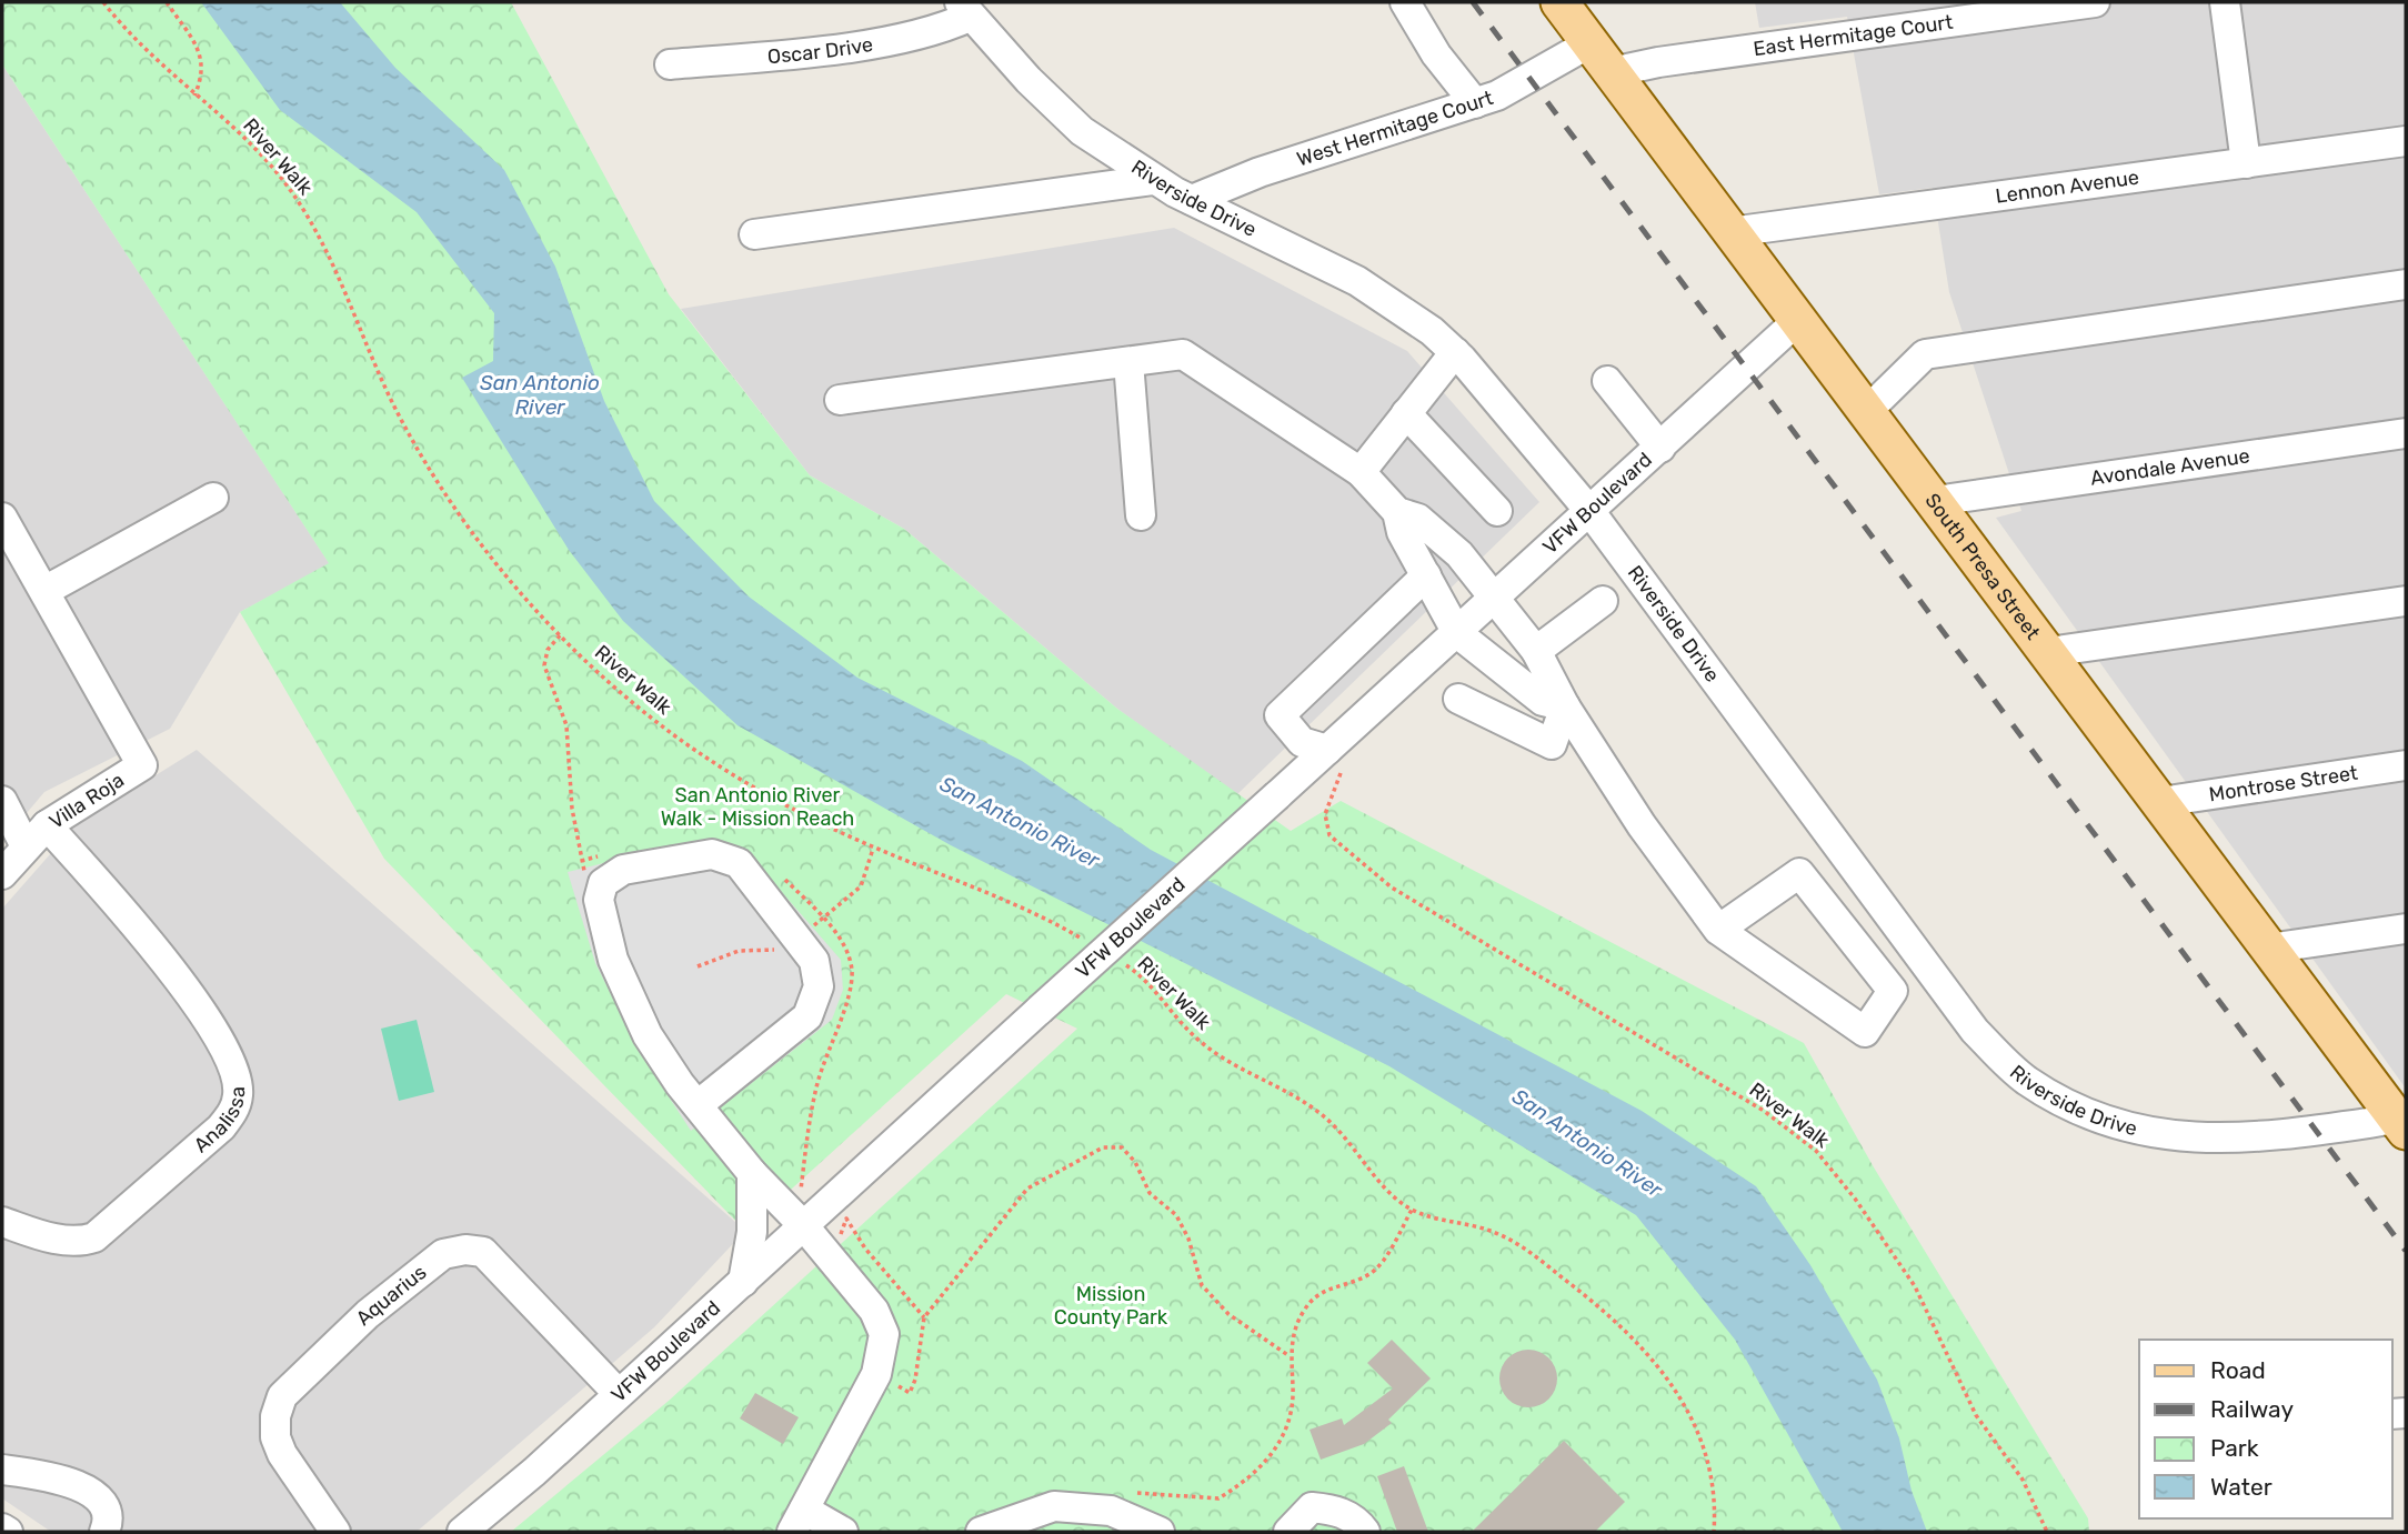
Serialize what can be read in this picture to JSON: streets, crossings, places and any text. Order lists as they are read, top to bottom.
{
  "streets": {
    "main road": ["South Presa Street"],
    "street": [
      "East Hermitage Court",
      "Oscar Drive",
      "West Hermitage Court",
      "Lennon Avenue",
      "Riverside Drive",
      "Avondale Avenue",
      "VFW Boulevard",
      "Montrose Street",
      "Villa Roja",
      "Analissa",
      "Aquarius"
    ],
    "path": ["River Walk"]
  },
  "crossings": [
    ["East Hermitage Court", "South Presa Street"],
    ["Oscar Drive", "Riverside Drive"],
    ["West Hermitage Court", "Riverside Drive"],
    ["West Hermitage Court", "South Presa Street"],
    ["River Walk", "VFW Boulevard"],
    ["Lennon Avenue", "South Presa Street"],
    ["Riverside Drive", "VFW Boulevard"],
    ["Riverside Drive", "South Presa Street"],
    ["Avondale Avenue", "South Presa Street"],
    ["VFW Boulevard", "South Presa Street"],
    ["VFW Boulevard", "Aquarius"],
    ["South Presa Street", "Montrose Street"],
    ["Villa Roja", "Analissa"]
  ],
  "water": ["San Antonio River"],
  "parks": ["San Antonio River Walk - Mission Reach", "Mission County Park"],
  "legend": [
    "Road",
    "Railway",
    "Park",
    "Water"
  ]
}
